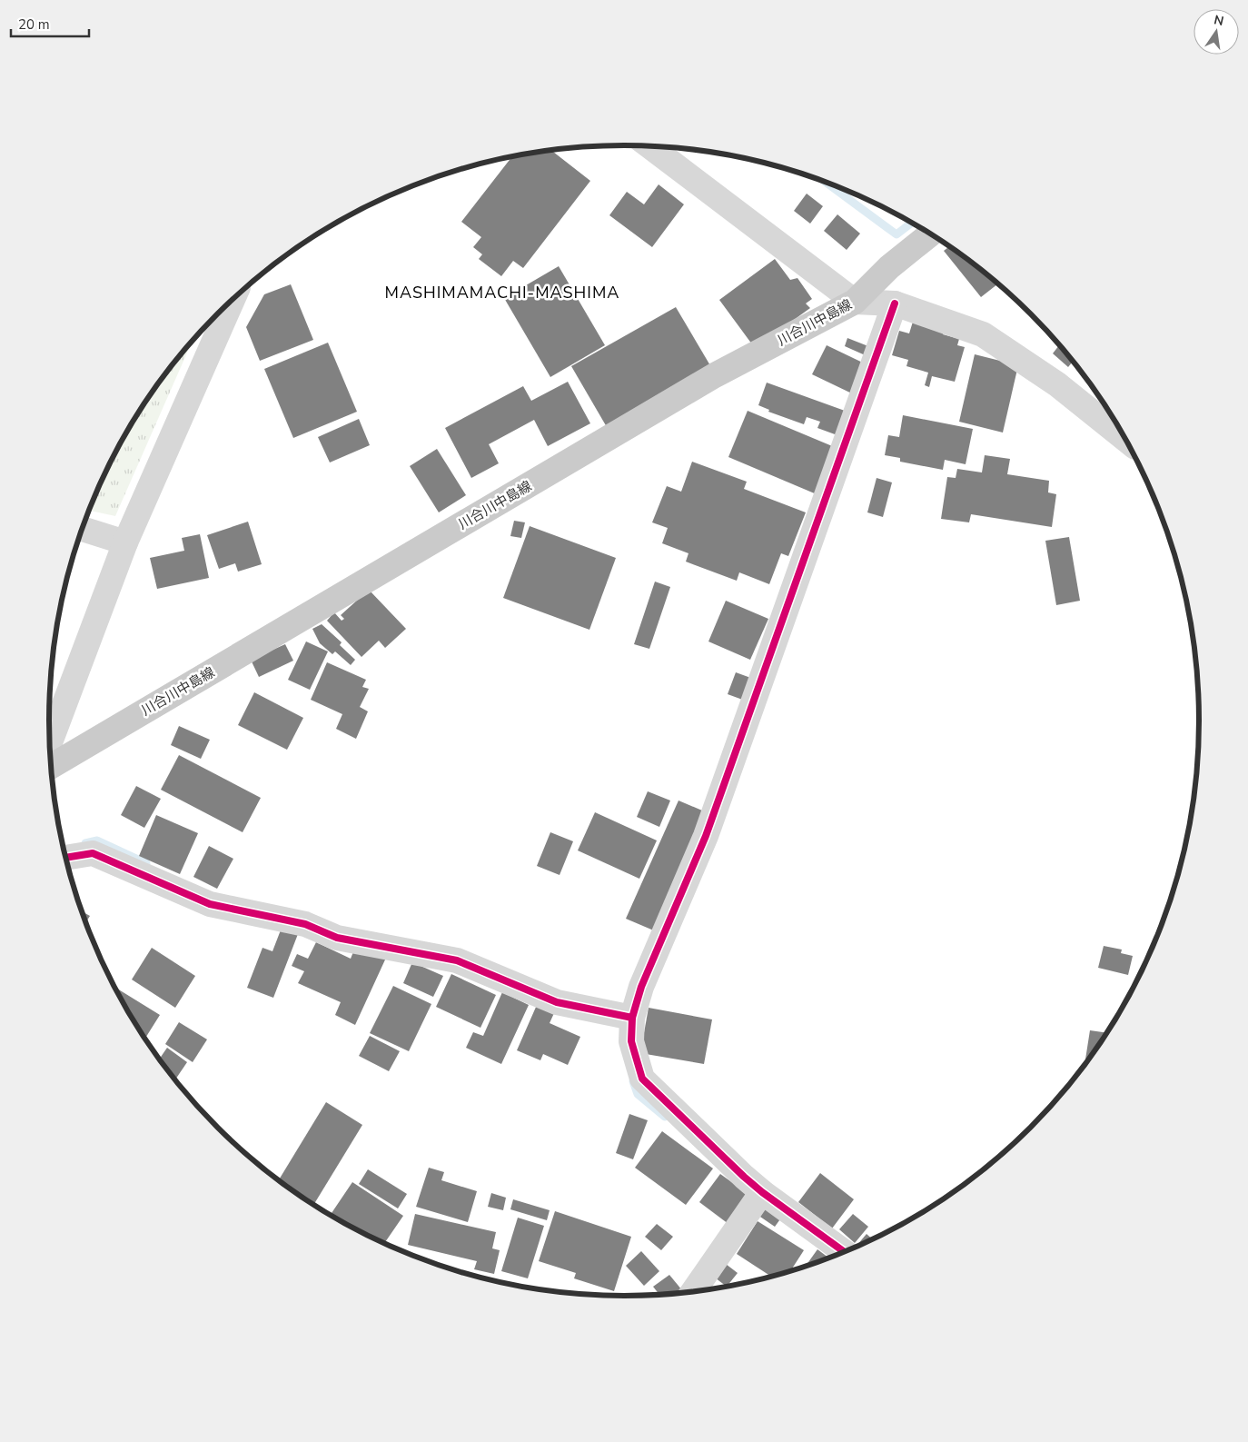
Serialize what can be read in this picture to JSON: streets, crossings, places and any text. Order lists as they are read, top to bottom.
{
  "streets": {
    "main road": ["川合川中島線"]
  },
  "districts": ["MASHIMAMACHI-MASHIMA"],
  "scale_bar": "20 m",
  "north": "top"
}
